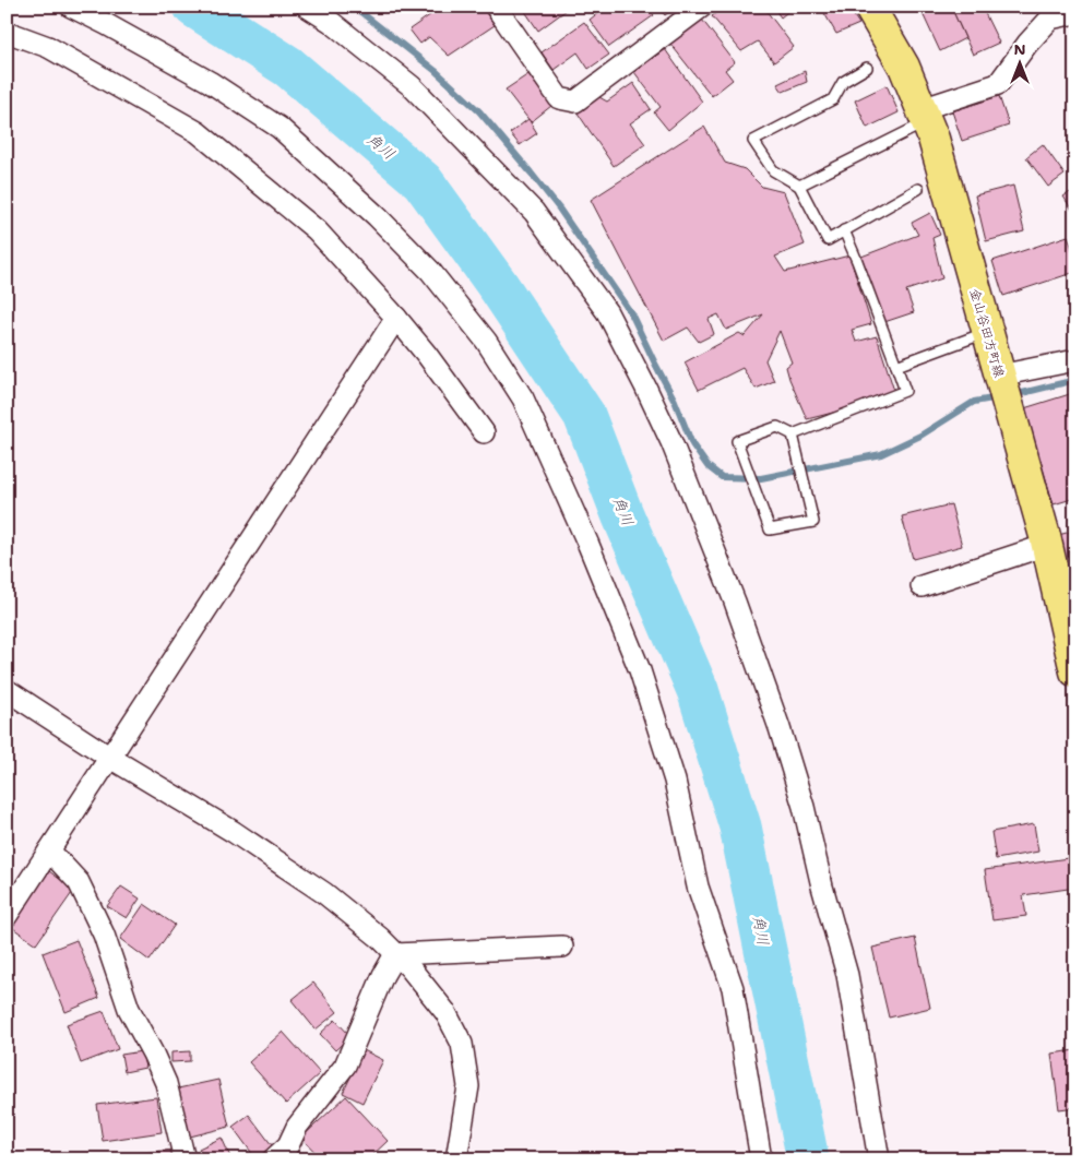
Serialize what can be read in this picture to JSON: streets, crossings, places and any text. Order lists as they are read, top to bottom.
{
  "streets": {
    "main road": ["金山谷田方町線"]
  },
  "water": ["角川"],
  "north": "top"
}
